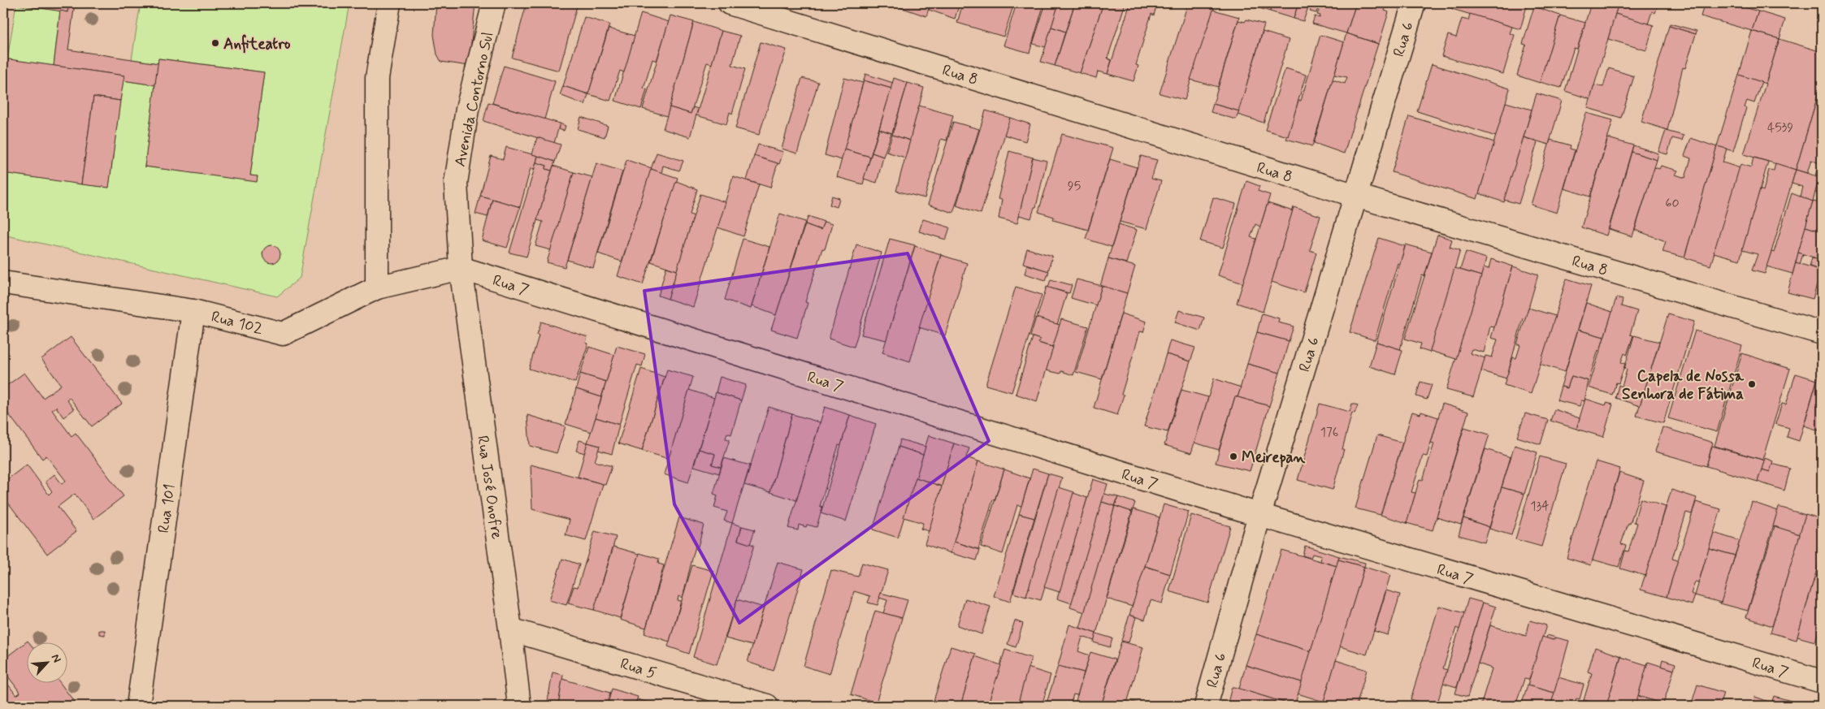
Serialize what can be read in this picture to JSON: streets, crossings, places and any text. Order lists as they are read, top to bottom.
{
  "streets": {
    "street": [
      "Rua 6",
      "Rua 8",
      "Avenida Contorno Sul",
      "Rua 7",
      "Rua 102",
      "Rua José Onofre",
      "Rua 101",
      "Rua 5"
    ]
  },
  "crossings": [
    ["Rua 6", "Rua 8"],
    ["Rua 6", "Rua 7"],
    ["Avenida Contorno Sul", "Rua 7"],
    ["Avenida Contorno Sul", "Rua 102"],
    ["Avenida Contorno Sul", "Rua José Onofre"],
    ["Rua 7", "Rua 102"],
    ["Rua 7", "Rua José Onofre"],
    ["Rua 102", "Rua José Onofre"],
    ["Rua 102", "Rua 101"],
    ["Rua José Onofre", "Rua 5"]
  ],
  "places": ["Anfiteatro", "Capela de Nossa Senhora de Fátima", "Meirepan"],
  "house_numbers": [
    "4539",
    "95",
    "60",
    "176",
    "134"
  ],
  "north": "top right"
}
